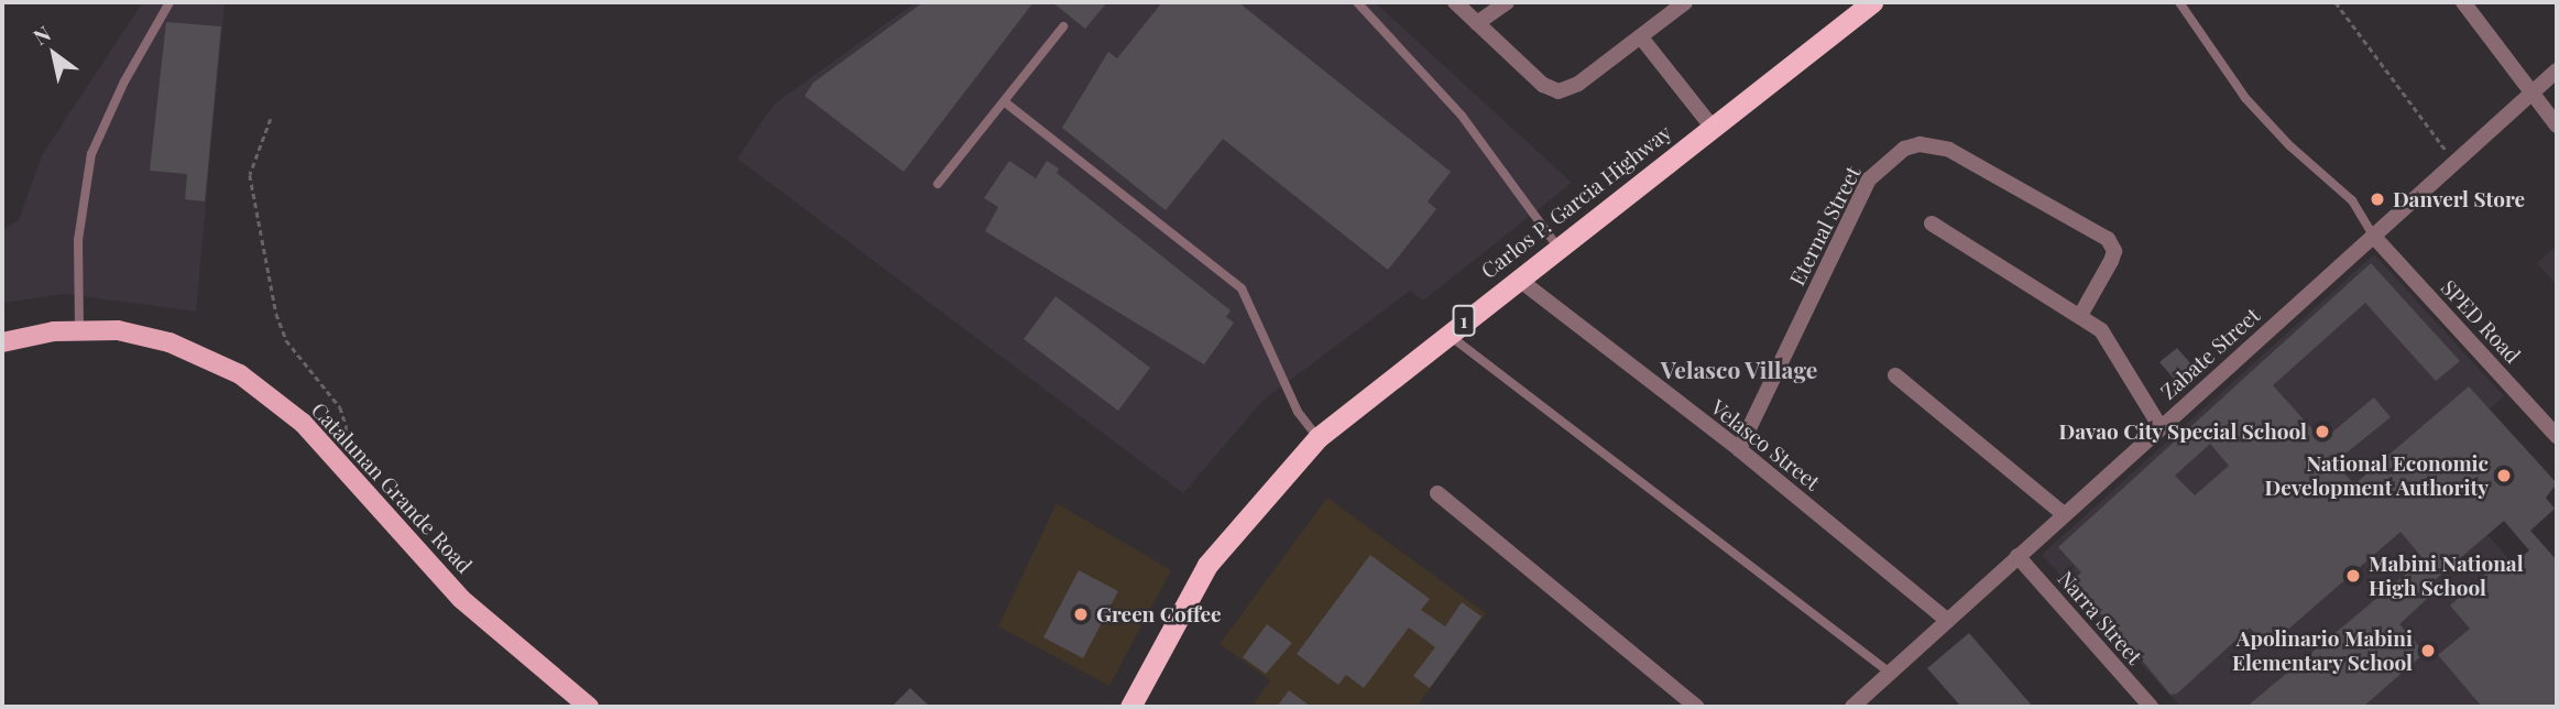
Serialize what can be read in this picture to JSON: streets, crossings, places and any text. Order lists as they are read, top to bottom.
{
  "streets": {
    "highway": ["Carlos P. Garcia Highway", "1"],
    "main road": ["Catalunan Grande Road"],
    "street": [
      "Eternal Street",
      "SPED Road",
      "Zabate Street",
      "Velasco Street",
      "Narra Street"
    ]
  },
  "crossings": [
    ["Carlos P. Garcia Highway", "Velasco Street"],
    ["Eternal Street", "Velasco Street"],
    ["SPED Road", "Zabate Street"],
    ["Zabate Street", "Velasco Street"],
    ["Zabate Street", "Narra Street"]
  ],
  "districts": ["Velasco Village"],
  "places": [
    "Danverl Store",
    "Davao City Special School",
    "National Economic Development Authority",
    "Mabini National High School",
    "Green Coffee",
    "Apolinario Mabini Elementary School"
  ],
  "north": "top left"
}
